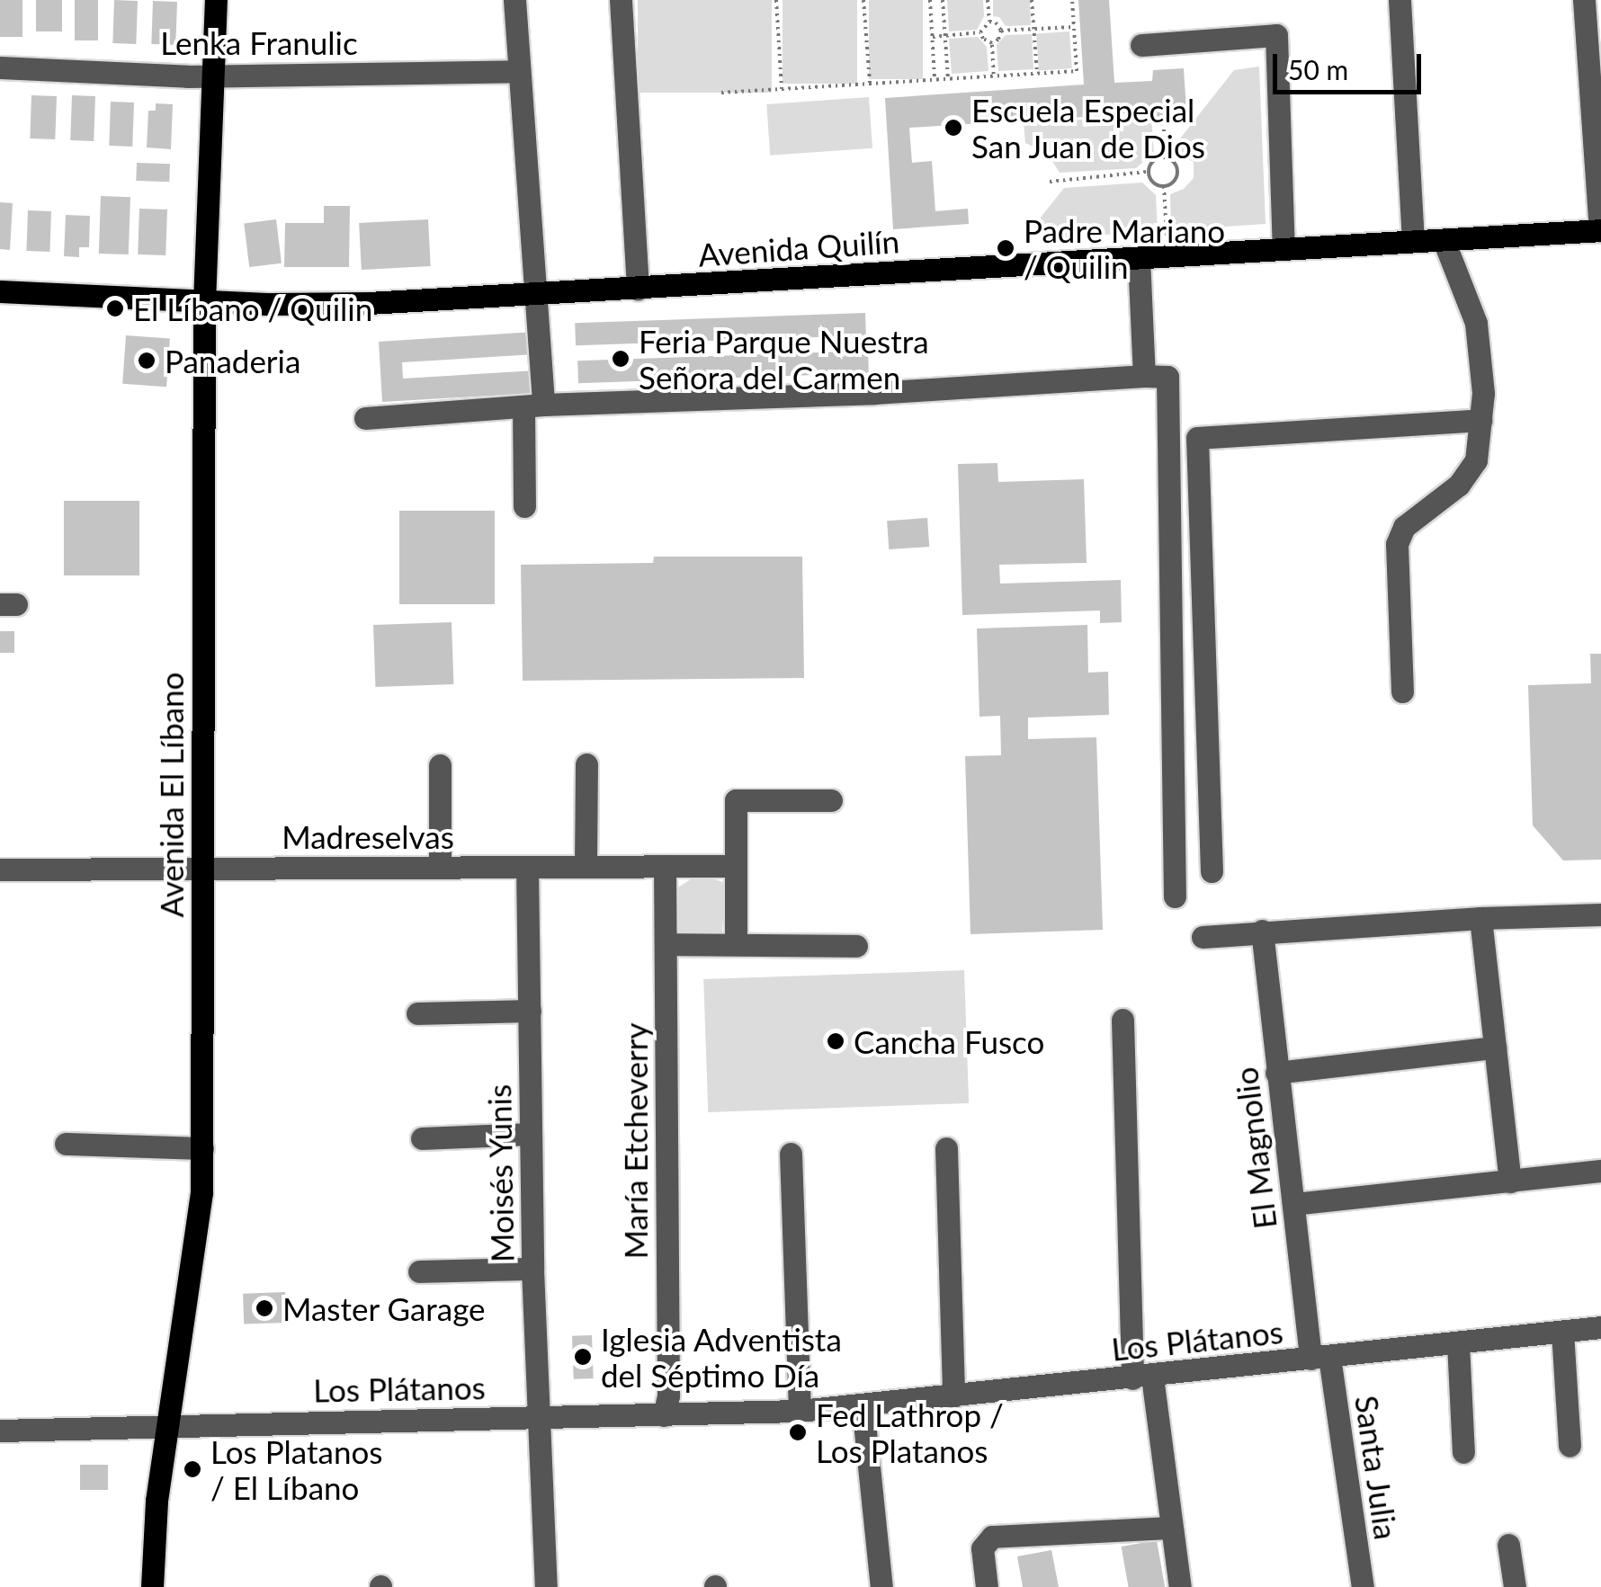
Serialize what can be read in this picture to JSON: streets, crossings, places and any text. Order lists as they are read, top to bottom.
{
  "streets": {
    "main road": ["Avenida Quilín", "Avenida El Líbano"],
    "street": [
      "Lenka Franulic",
      "Madreselvas",
      "María Etcheverry",
      "El Magnolio",
      "Moisés Yunis",
      "Los Plátanos",
      "Santa Julia"
    ]
  },
  "crossings": [
    ["Lenka Franulic", "Avenida El Líbano"],
    ["Avenida Quilín", "Avenida El Líbano"],
    ["Avenida El Líbano", "Madreselvas"],
    ["Avenida El Líbano", "Los Plátanos"],
    ["Madreselvas", "María Etcheverry"],
    ["Madreselvas", "Moisés Yunis"],
    ["María Etcheverry", "Los Plátanos"],
    ["El Magnolio", "Los Plátanos"],
    ["El Magnolio", "Santa Julia"],
    ["Moisés Yunis", "Los Plátanos"],
    ["Los Plátanos", "Santa Julia"]
  ],
  "places": [
    "Escuela Especial San Juan de Dios",
    "Padre Mariano / Quilin",
    "El Líbano / Quilin",
    "Feria Parque Nuestra Señora del Carmen",
    "Panaderia",
    "Cancha Fusco",
    "Master Garage",
    "Iglesia Adventista del Séptimo Día",
    "Fed Lathrop / Los Platanos",
    "Los Platanos / El Líbano"
  ],
  "scale_bar": "50 m"
}
